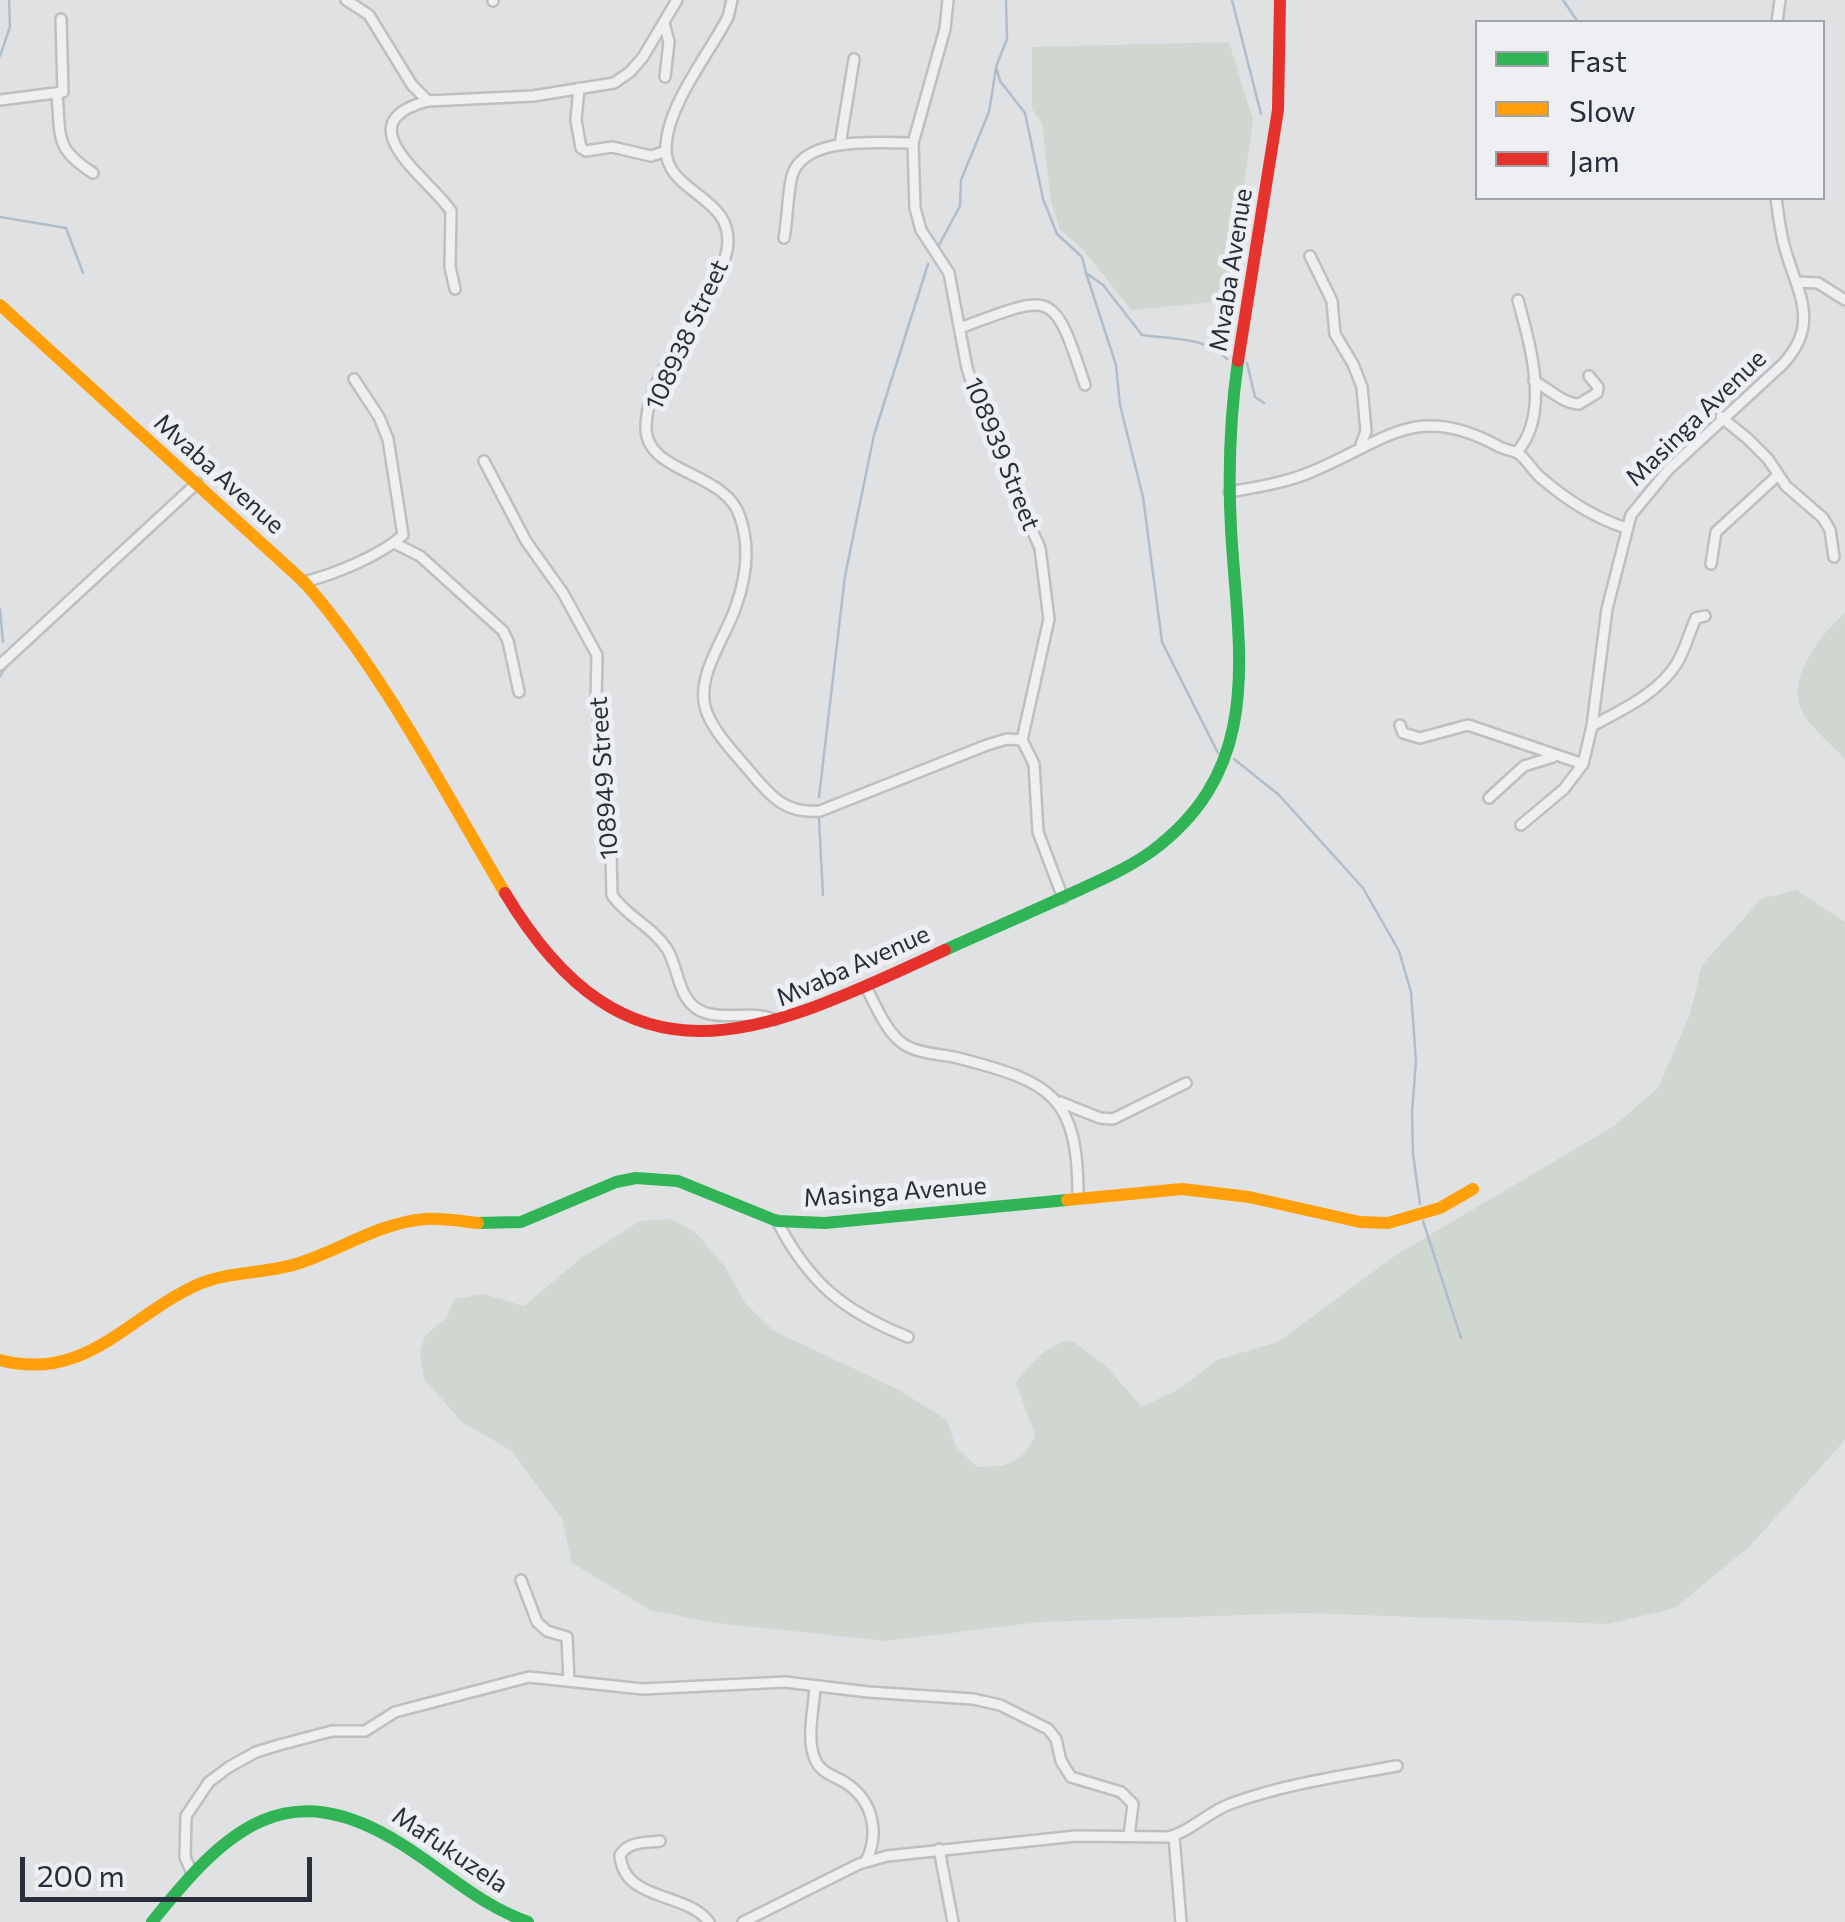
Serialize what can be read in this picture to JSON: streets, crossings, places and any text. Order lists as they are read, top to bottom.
{
  "streets": {
    "street": [
      "Mvaba Avenue",
      "108938 Street",
      "Masinga Avenue",
      "108939 Street",
      "108949 Street",
      "Mafukuzela"
    ]
  },
  "crossings": [
    ["Mvaba Avenue", "108949 Street"],
    ["108938 Street", "108939 Street"]
  ],
  "legend": ["Fast", "Slow", "Jam"],
  "scale_bar": "200 m"
}
